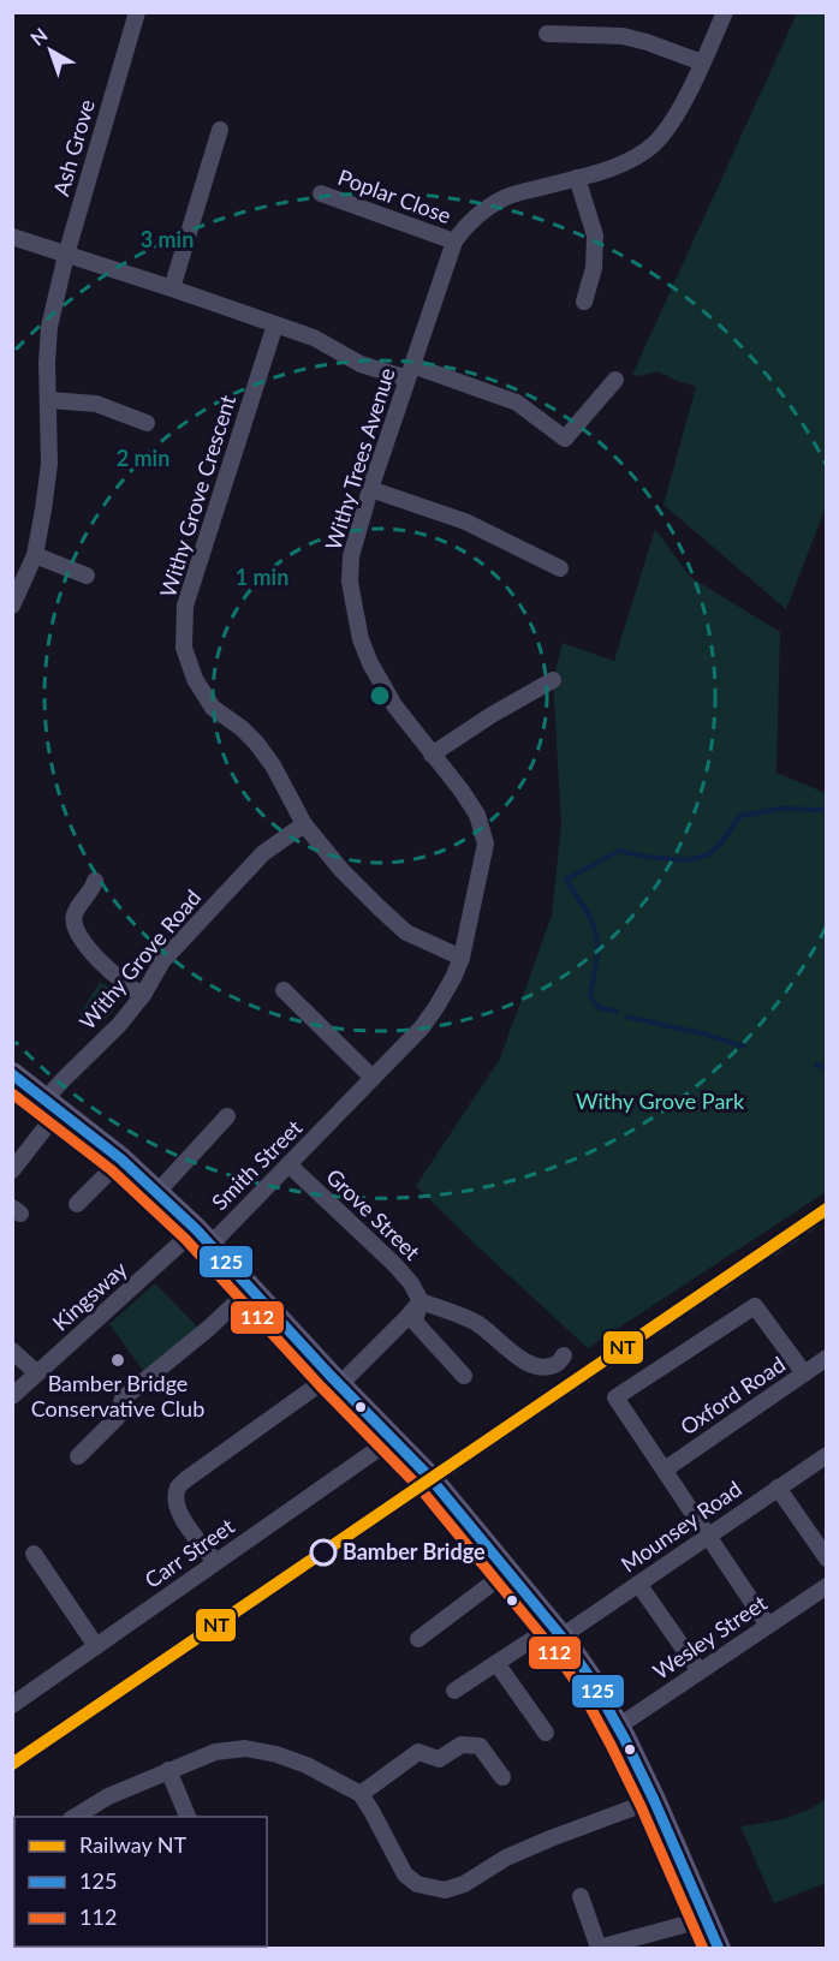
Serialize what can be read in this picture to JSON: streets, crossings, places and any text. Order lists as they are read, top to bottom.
{
  "streets": {
    "street": [
      "Ash Grove",
      "Poplar Close",
      "Withy Trees Avenue",
      "Withy Grove Crescent",
      "Withy Grove Road",
      "Smith Street",
      "Grove Street",
      "Kingsway",
      "Oxford Road",
      "Mounsey Road",
      "Carr Street",
      "Wesley Street"
    ]
  },
  "crossings": [
    ["Poplar Close", "Withy Trees Avenue"],
    ["Withy Trees Avenue", "Withy Grove Crescent"],
    ["Withy Trees Avenue", "Smith Street"],
    ["Withy Grove Crescent", "Withy Grove Road"],
    ["Smith Street", "Grove Street"],
    ["Smith Street", "Kingsway"]
  ],
  "parks": ["Withy Grove Park"],
  "places": ["Bamber Bridge Conservative Club", "Bamber Bridge"],
  "lines": ["transit line 125", "transit line 112", "rail line NT"],
  "legend": ["Railway NT", "125", "112"],
  "north": "top left",
  "rings": ["3 min", "2 min", "1 min"]
}
